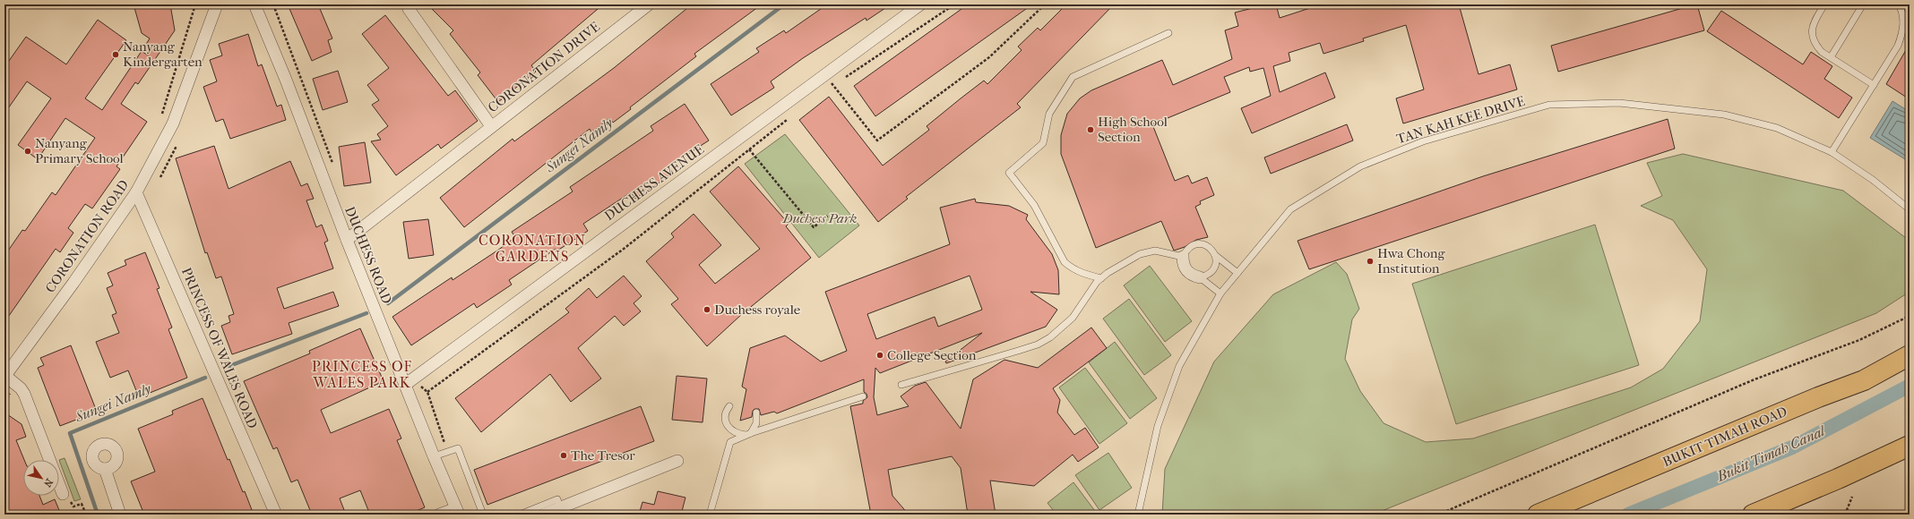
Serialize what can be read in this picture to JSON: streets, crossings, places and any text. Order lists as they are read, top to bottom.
{
  "streets": {
    "highway": ["BUKIT TIMAH ROAD"],
    "street": [
      "CORONATION DRIVE",
      "DUCHESS AVENUE",
      "CORONATION ROAD",
      "DUCHESS ROAD",
      "PRINCESS OF WALES ROAD"
    ],
    "lane": ["TAN KAH KEE DRIVE"]
  },
  "crossings": [
    ["CORONATION DRIVE", "DUCHESS ROAD"],
    ["DUCHESS AVENUE", "DUCHESS ROAD"],
    ["CORONATION ROAD", "PRINCESS OF WALES ROAD"]
  ],
  "districts": ["CORONATION GARDENS", "PRINCESS OF WALES PARK"],
  "water": ["Sungei Namly", "Bukit Timah Canal"],
  "parks": ["Duchess Park"],
  "places": [
    "Nanyang Kindergarten",
    "High School Section",
    "Nanyang Primary School",
    "Hwa Chong Institution",
    "Duchess royale",
    "College Section",
    "The Tresor"
  ],
  "north": "bottom right"
}
